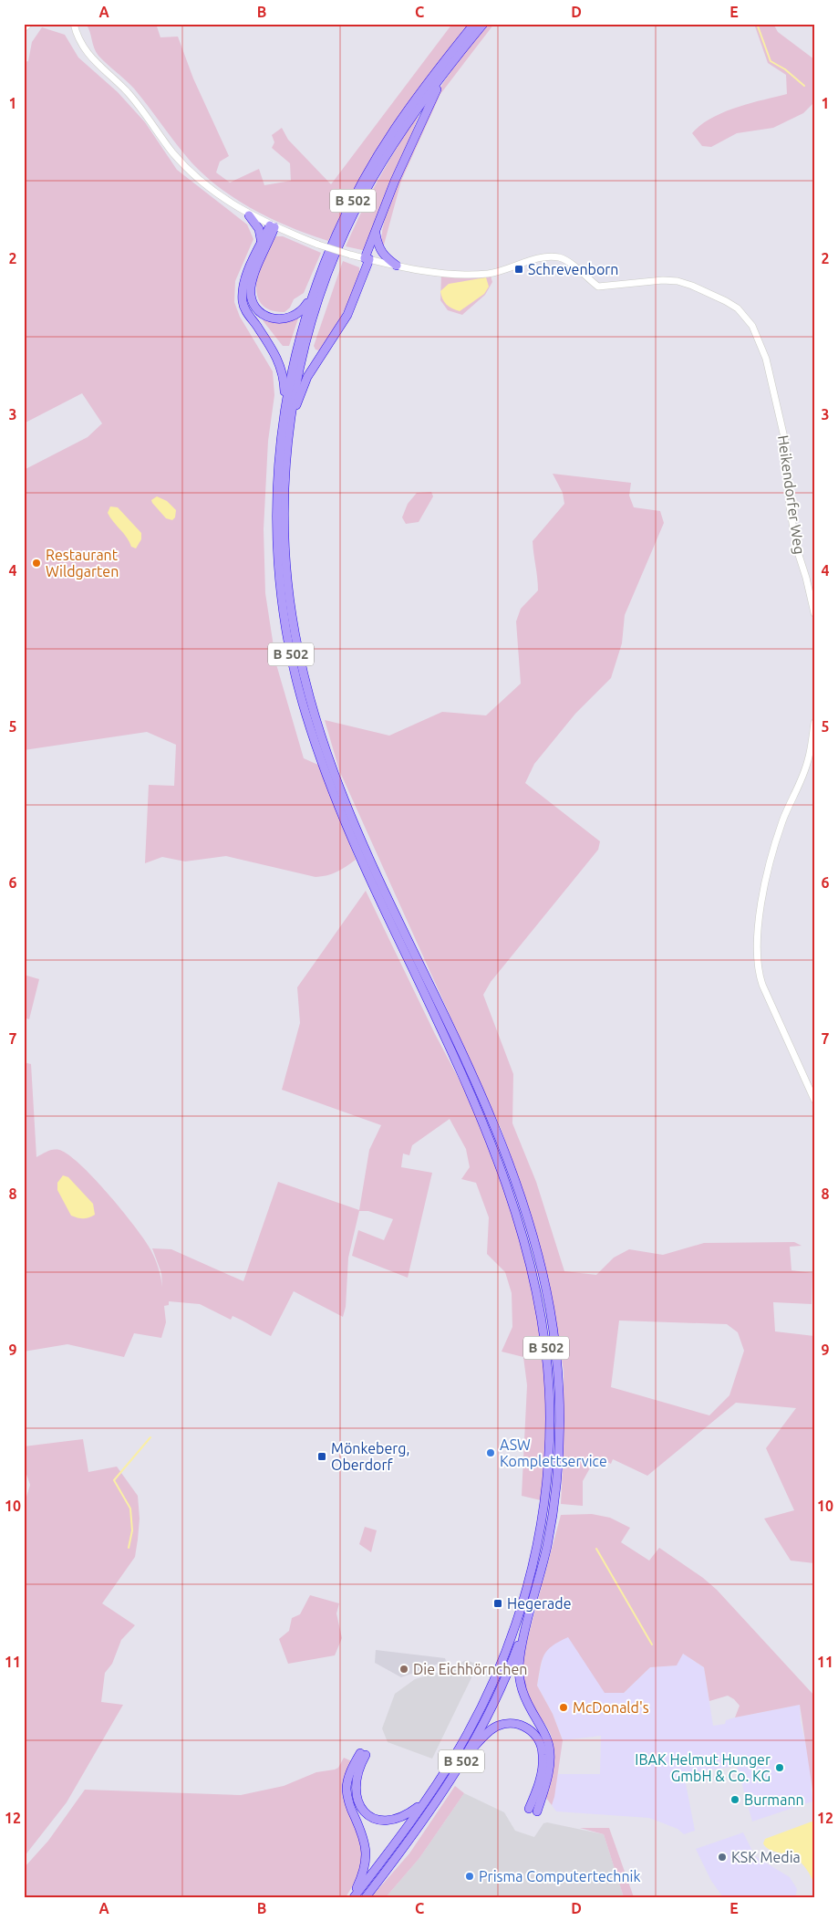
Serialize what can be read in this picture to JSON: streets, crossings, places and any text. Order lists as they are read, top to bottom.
{
  "streets": {
    "highway": ["B 502"],
    "street": ["Heikendorfer Weg"]
  },
  "crossings": [
    ["B 502", "Heikendorfer Weg"]
  ],
  "places": {
    "transit": ["Schrevenborn", "Mönkeberg, Oberdorf", "Hegerade"],
    "other": [
      "Restaurant Wildgarten",
      "ASW Komplettservice",
      "Die Eichhörnchen",
      "McDonald's",
      "IBAK Helmut Hunger GmbH & Co. KG",
      "Burmann",
      "KSK Media",
      "Prisma Computertechnik"
    ]
  },
  "grid": {
    "columns": [
      "A",
      "B",
      "C",
      "D",
      "E"
    ],
    "rows": [
      "1",
      "2",
      "3",
      "4",
      "5",
      "6",
      "7",
      "8",
      "9",
      "10",
      "11",
      "12"
    ]
  }
}
